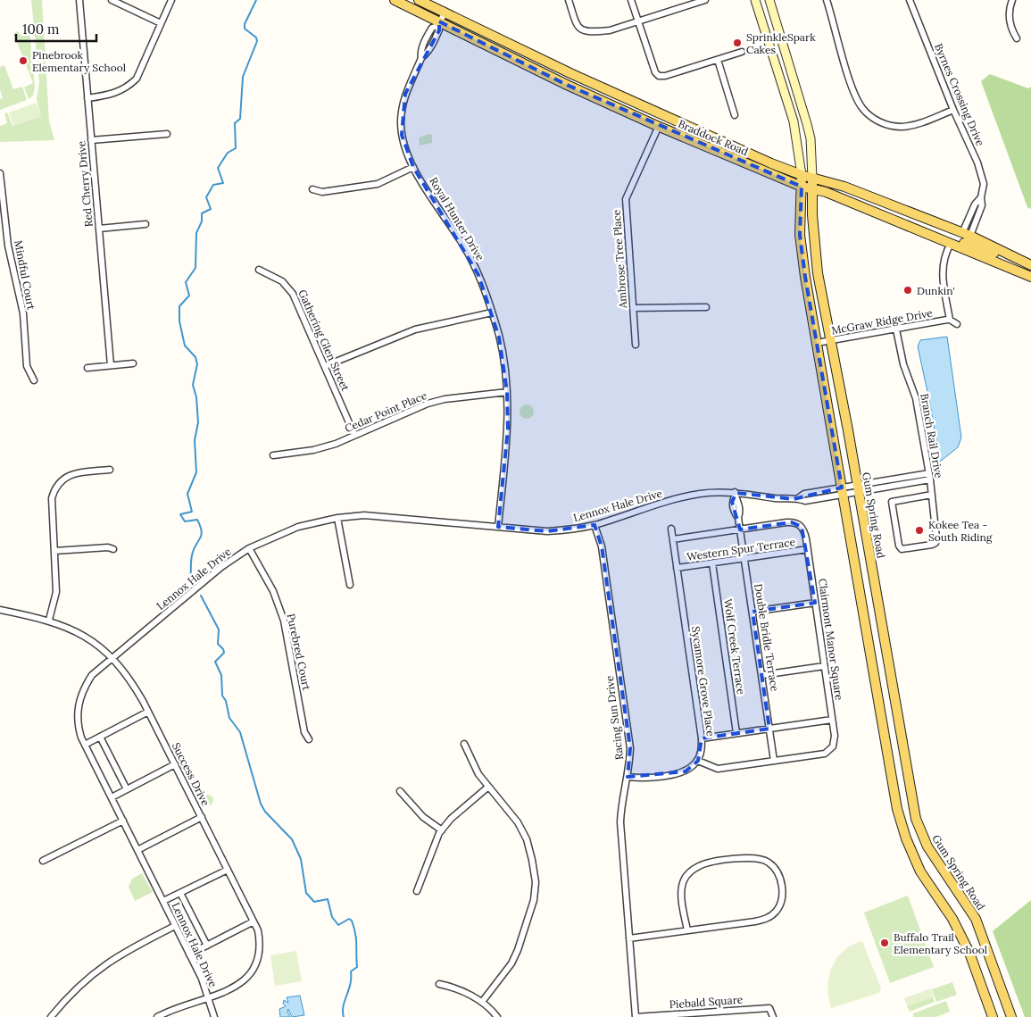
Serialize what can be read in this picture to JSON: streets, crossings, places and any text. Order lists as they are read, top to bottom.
{
  "streets": {
    "main road": ["Braddock Road", "Gum Spring Road"],
    "street": [
      "Byrnes Crossing Drive",
      "Red Cherry Drive",
      "Royal Hunter Drive",
      "Ambrose Tree Place",
      "Mindful Court",
      "McGraw Ridge Drive",
      "Gathering Glen Street",
      "Cedar Point Place",
      "Branch Rail Drive",
      "Lennox Hale Drive",
      "Western Spur Terrace",
      "Double Bridle Terrace",
      "Clairmont Manor Square",
      "Wolf Creek Terrace",
      "Purebred Court",
      "Sycamore Grove Place",
      "Racing Sun Drive",
      "Success Drive",
      "Piebald Square"
    ]
  },
  "crossings": [
    ["Byrnes Crossing Drive", "Braddock Road"],
    ["Braddock Road", "Royal Hunter Drive"],
    ["Braddock Road", "Ambrose Tree Place"],
    ["Braddock Road", "McGraw Ridge Drive"],
    ["Braddock Road", "Gum Spring Road"],
    ["Royal Hunter Drive", "Cedar Point Place"],
    ["Royal Hunter Drive", "Lennox Hale Drive"],
    ["McGraw Ridge Drive", "Branch Rail Drive"],
    ["McGraw Ridge Drive", "Gum Spring Road"],
    ["Gathering Glen Street", "Cedar Point Place"],
    ["Lennox Hale Drive", "Gum Spring Road"],
    ["Lennox Hale Drive", "Double Bridle Terrace"],
    ["Lennox Hale Drive", "Purebred Court"],
    ["Lennox Hale Drive", "Racing Sun Drive"],
    ["Lennox Hale Drive", "Success Drive"],
    ["Western Spur Terrace", "Double Bridle Terrace"],
    ["Western Spur Terrace", "Clairmont Manor Square"],
    ["Western Spur Terrace", "Wolf Creek Terrace"],
    ["Western Spur Terrace", "Sycamore Grove Place"],
    ["Double Bridle Terrace", "Clairmont Manor Square"],
    ["Clairmont Manor Square", "Sycamore Grove Place"],
    ["Racing Sun Drive", "Piebald Square"]
  ],
  "places": [
    "SprinkleSpark Cakes",
    "Pinebrook Elementary School",
    "Dunkin'",
    "Kokee Tea - South Riding",
    "Buffalo Trail Elementary School"
  ],
  "scale_bar": "100 m"
}
